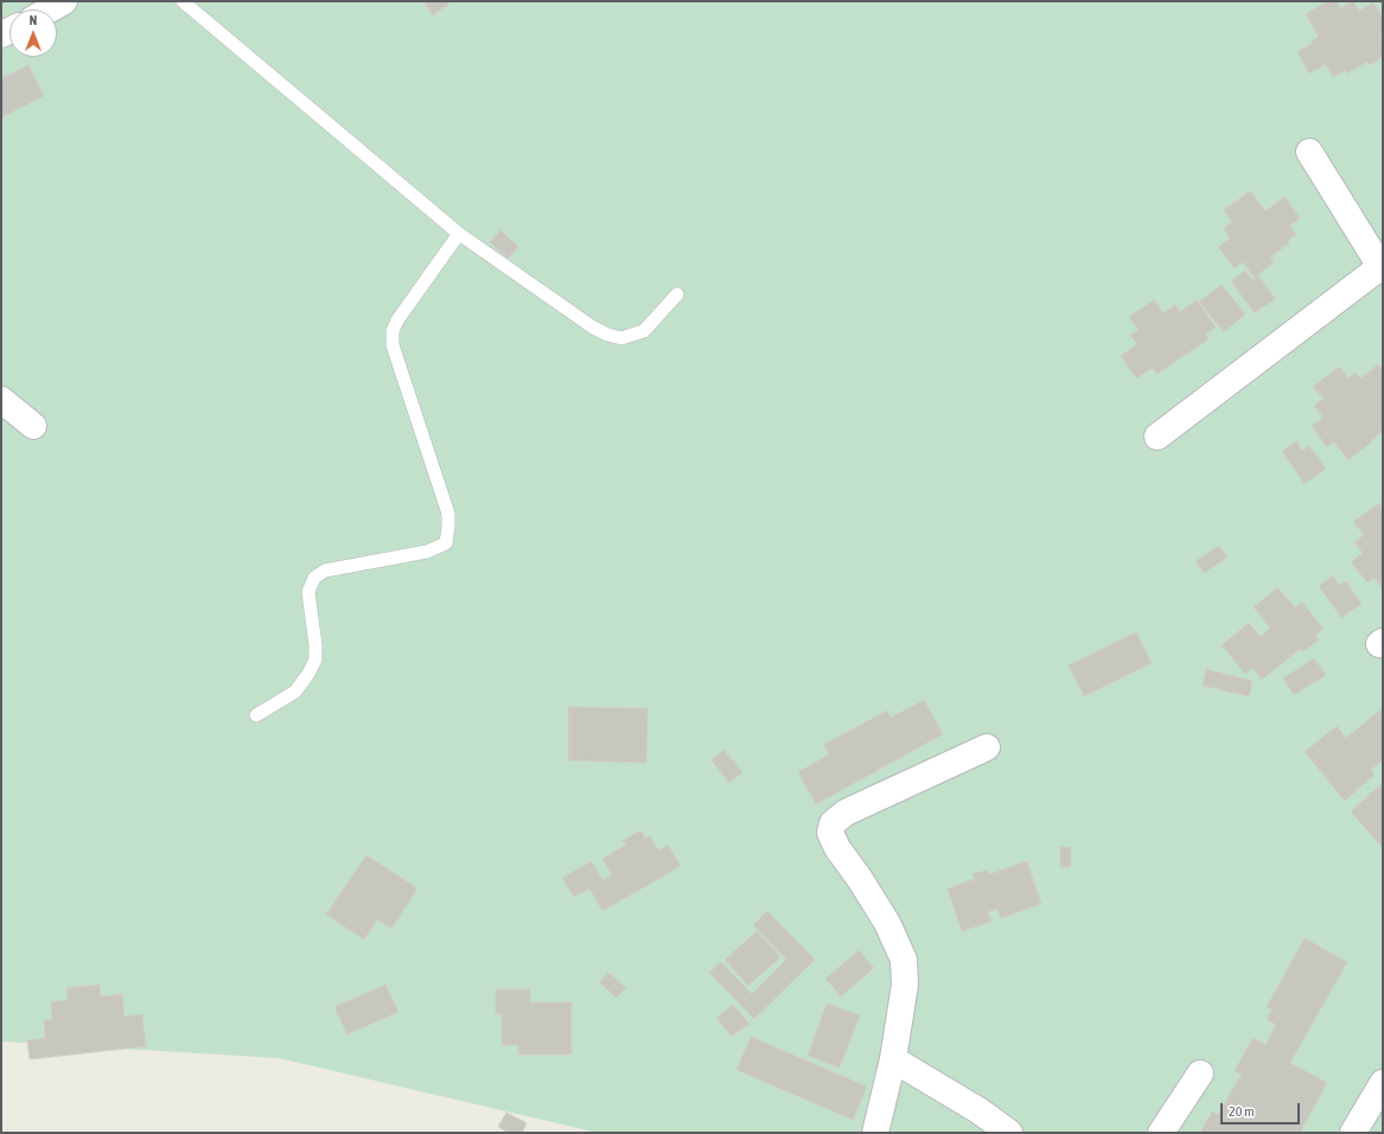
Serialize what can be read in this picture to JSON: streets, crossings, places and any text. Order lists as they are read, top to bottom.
{
  "scale_bar": "20 m",
  "north": "top"
}
